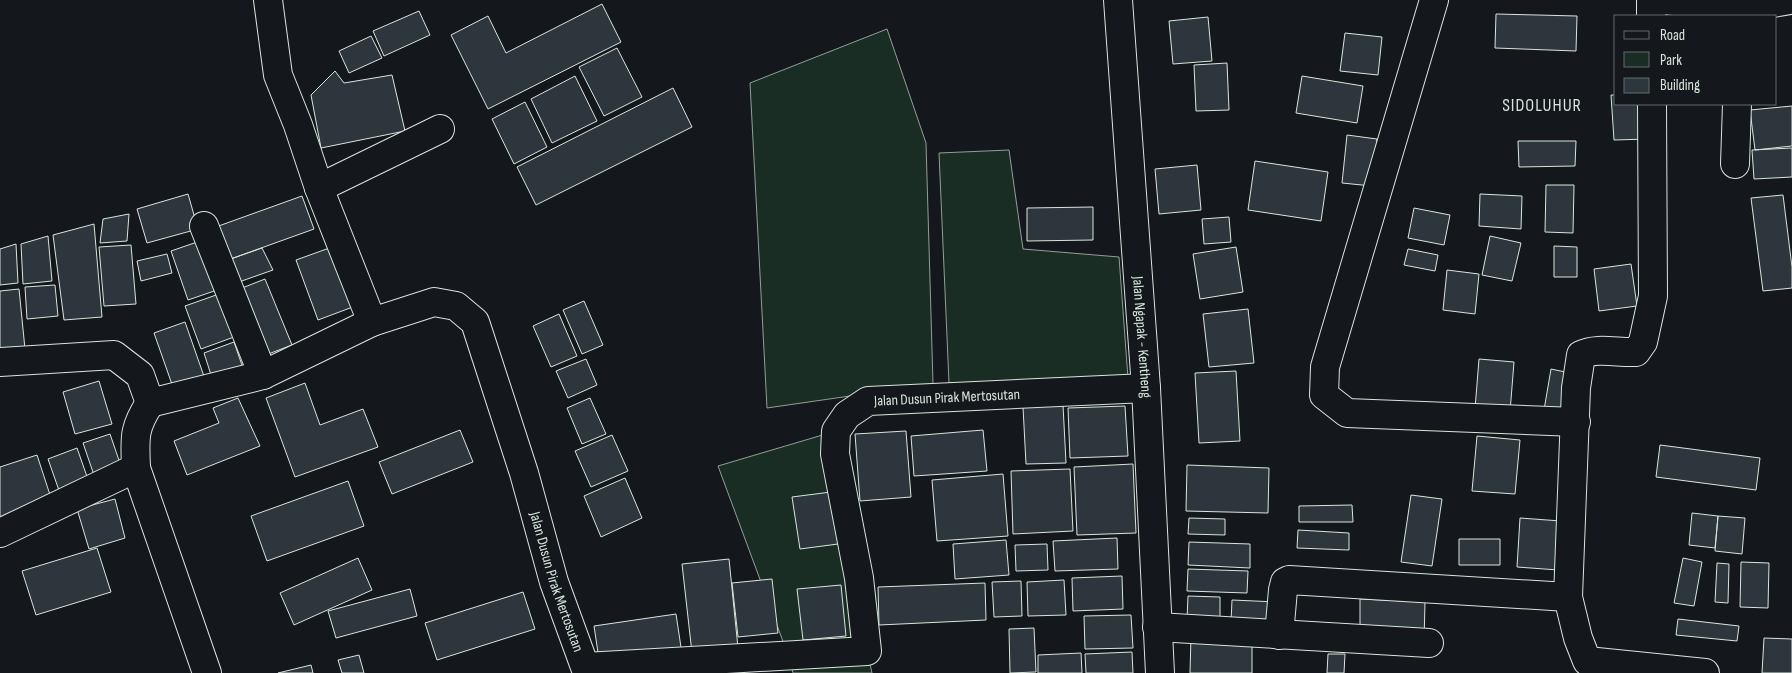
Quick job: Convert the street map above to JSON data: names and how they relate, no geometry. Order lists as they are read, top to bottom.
{
  "streets": {
    "street": ["Jalan Ngapak - Kentheng", "Jalan Dusun Pirak Mertosutan"]
  },
  "crossings": [
    ["Jalan Ngapak - Kentheng", "Jalan Dusun Pirak Mertosutan"]
  ],
  "districts": ["SIDOLUHUR"],
  "legend": ["Road", "Park", "Building"]
}
